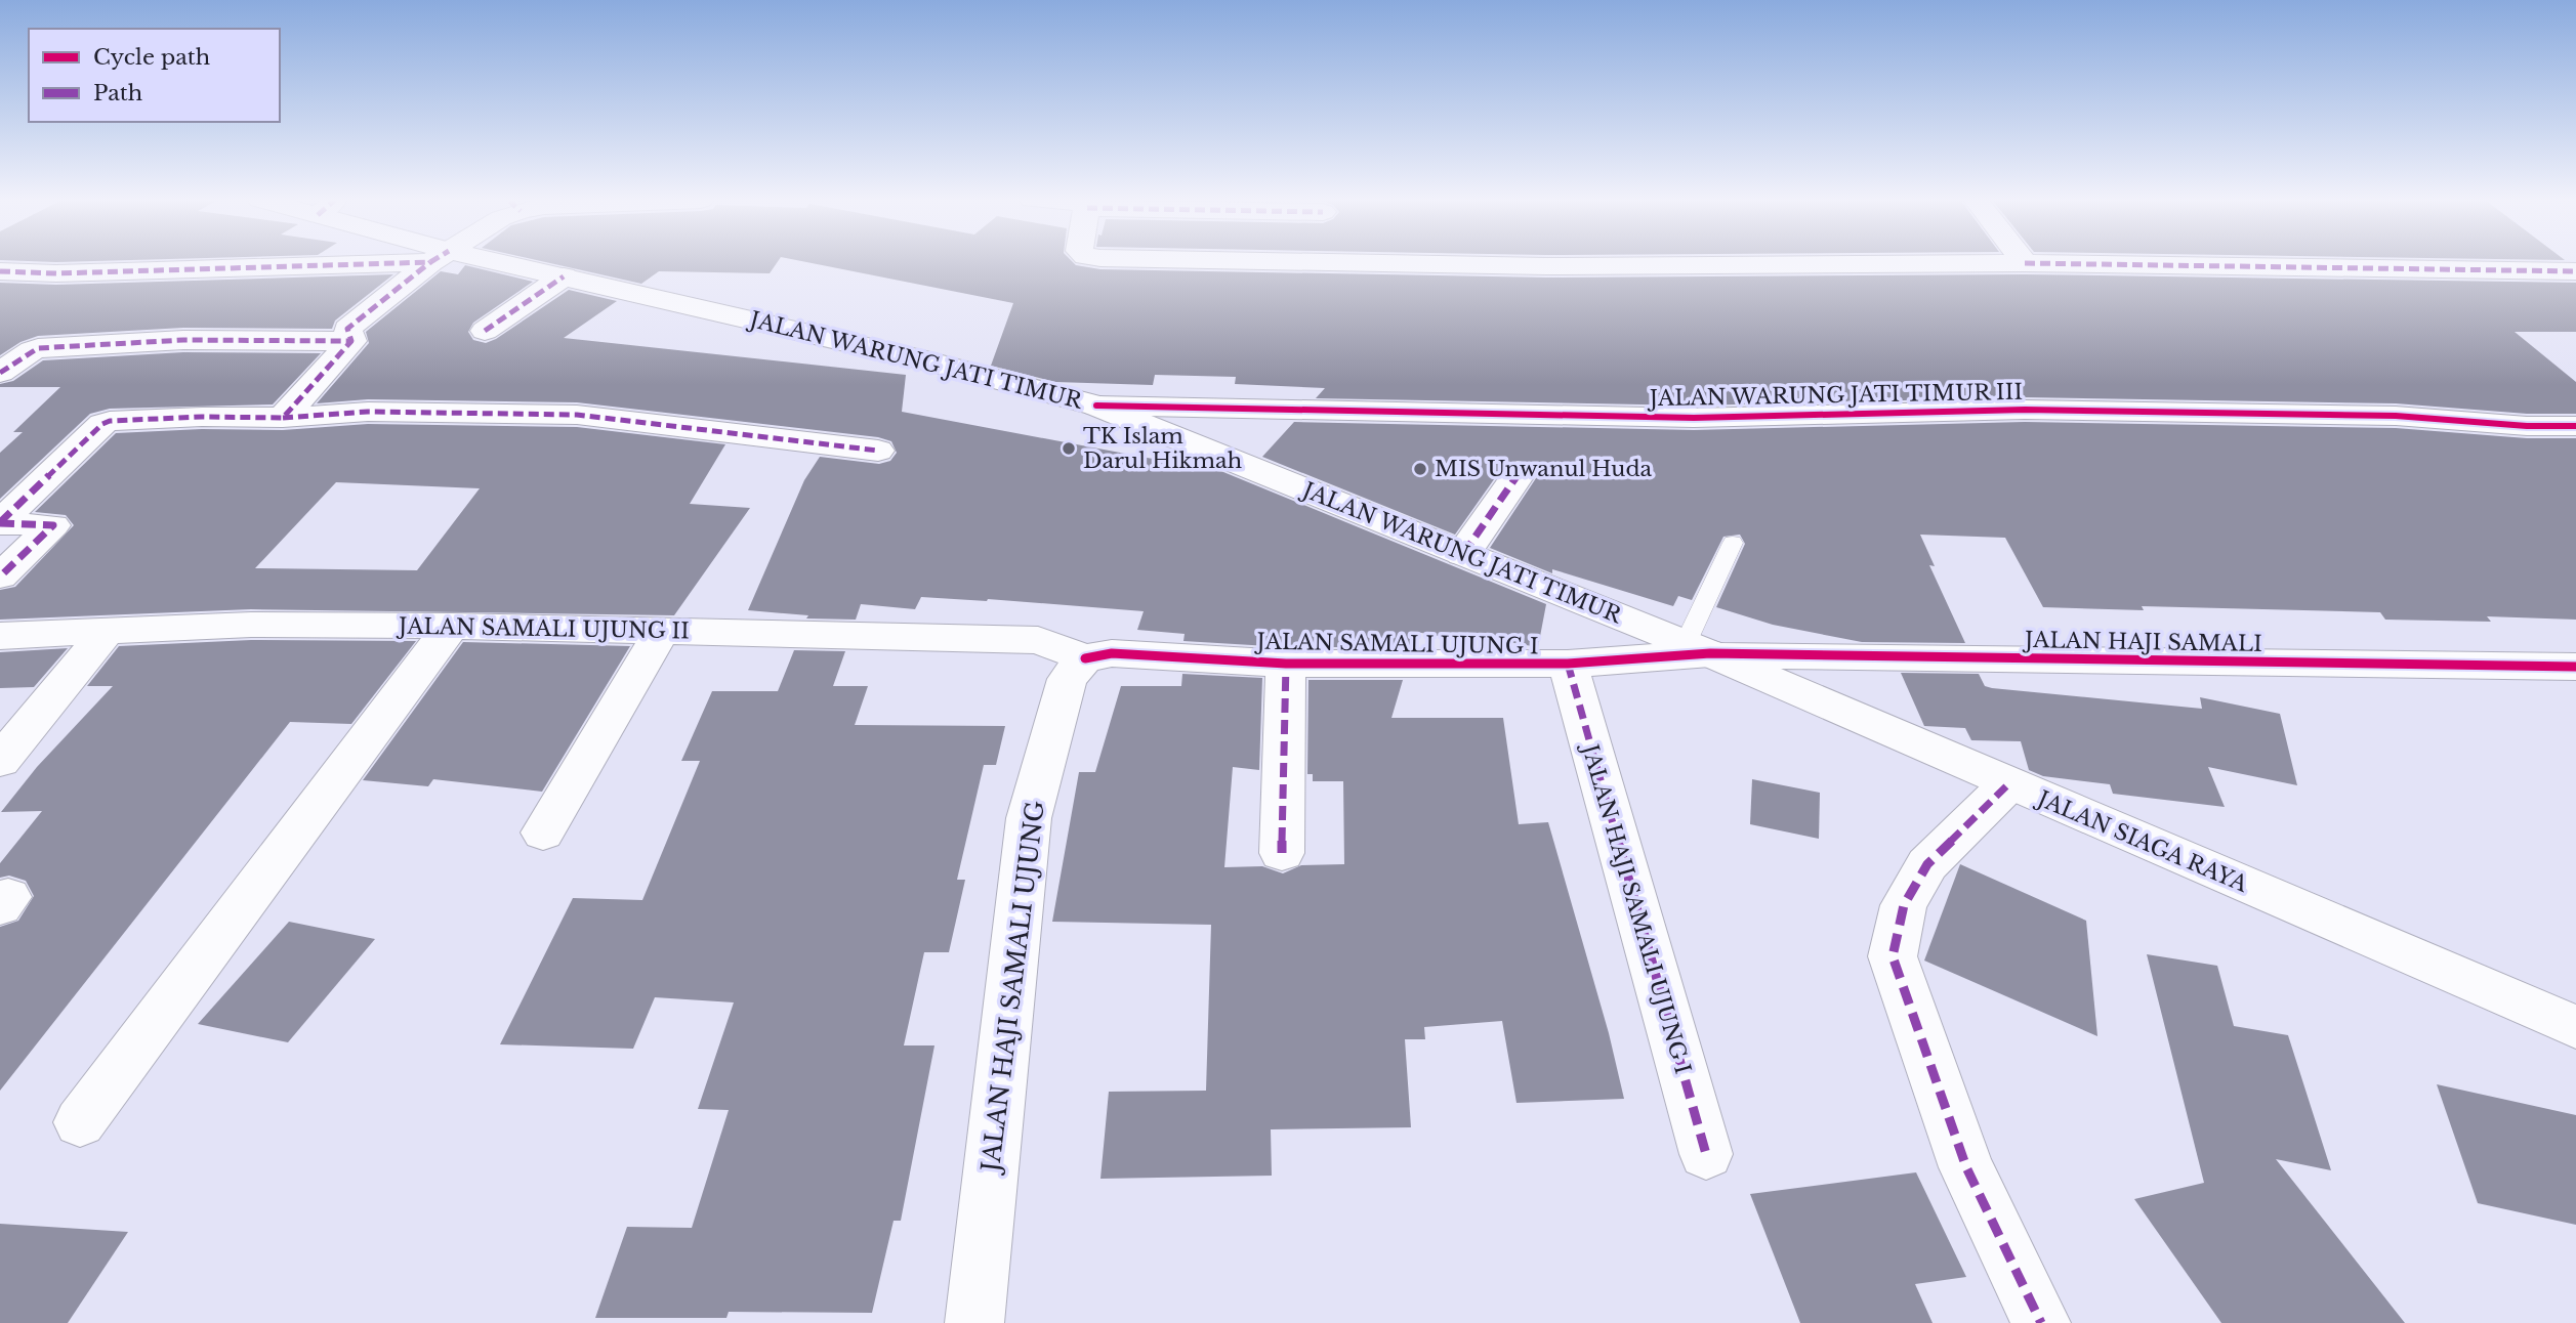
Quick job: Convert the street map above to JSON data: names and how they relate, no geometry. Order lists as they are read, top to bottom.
{
  "streets": {
    "street": [
      "JALAN WARUNG JATI TIMUR",
      "JALAN WARUNG JATI TIMUR III",
      "JALAN SAMALI UJUNG II",
      "JALAN HAJI SAMALI",
      "JALAN SAMALI UJUNG I",
      "JALAN SIAGA RAYA",
      "JALAN HAJI SAMALI UJUNG I",
      "JALAN HAJI SAMALI UJUNG"
    ]
  },
  "crossings": [
    ["JALAN WARUNG JATI TIMUR", "JALAN WARUNG JATI TIMUR III"],
    ["JALAN WARUNG JATI TIMUR", "JALAN HAJI SAMALI"],
    ["JALAN WARUNG JATI TIMUR", "JALAN SAMALI UJUNG I"],
    ["JALAN WARUNG JATI TIMUR", "JALAN SIAGA RAYA"],
    ["JALAN SAMALI UJUNG II", "JALAN SAMALI UJUNG I"],
    ["JALAN SAMALI UJUNG II", "JALAN HAJI SAMALI UJUNG"],
    ["JALAN HAJI SAMALI", "JALAN SAMALI UJUNG I"],
    ["JALAN HAJI SAMALI", "JALAN SIAGA RAYA"],
    ["JALAN SAMALI UJUNG I", "JALAN SIAGA RAYA"],
    ["JALAN SAMALI UJUNG I", "JALAN HAJI SAMALI UJUNG I"],
    ["JALAN SAMALI UJUNG I", "JALAN HAJI SAMALI UJUNG"]
  ],
  "places": ["TK Islam Darul Hikmah", "MIS Unwanul Huda"],
  "legend": ["Cycle path", "Path"]
}
